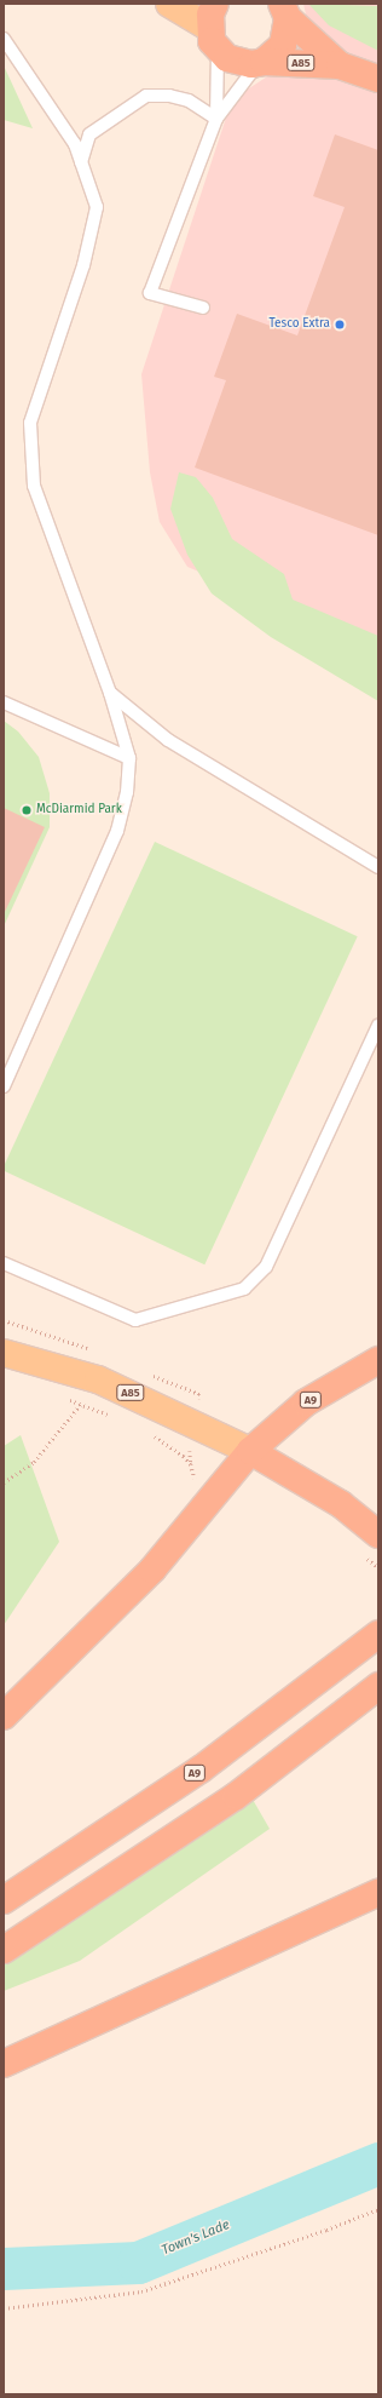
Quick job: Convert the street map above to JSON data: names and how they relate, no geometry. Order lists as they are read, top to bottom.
{
  "streets": {
    "highway": ["A85", "A9"]
  },
  "crossings": [
    ["A85", "A9"]
  ],
  "water": ["Town's Lade"],
  "places": ["Tesco Extra", "McDiarmid Park"]
}
